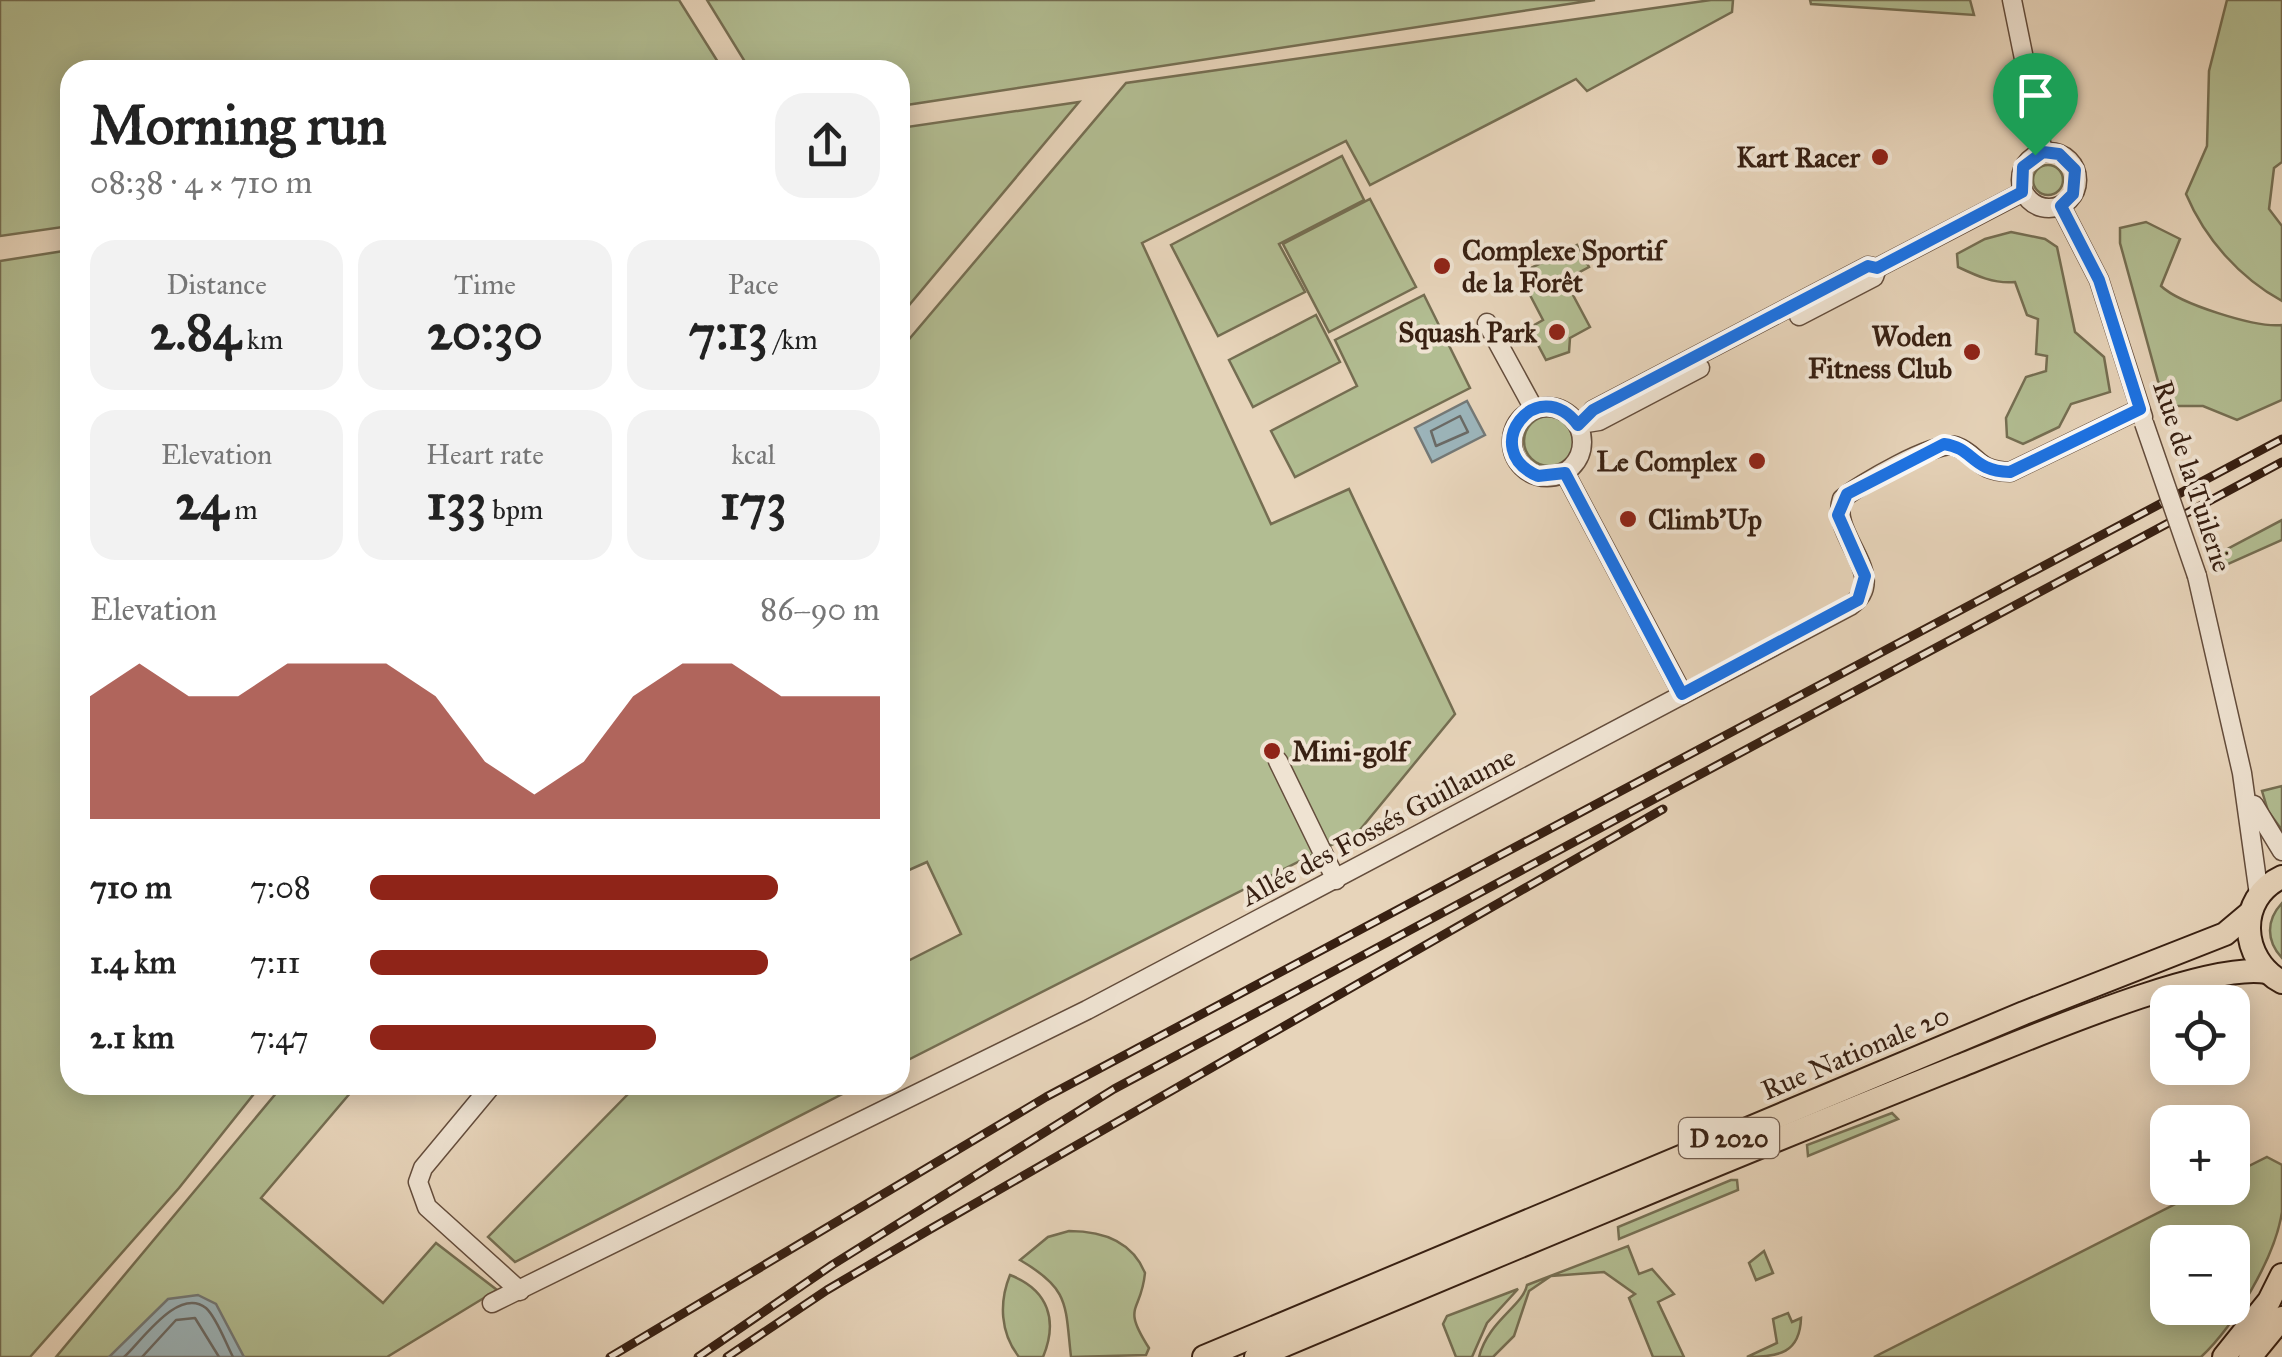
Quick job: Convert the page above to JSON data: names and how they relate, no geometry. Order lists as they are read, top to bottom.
{
  "streets": {
    "main road": ["Rue Nationale 20", "D 2020"],
    "street": ["Rue de la Tuilerie", "Allée des Fossés Guillaume"]
  },
  "crossings": [
    ["Rue de la Tuilerie", "Allée des Fossés Guillaume"],
    ["Rue de la Tuilerie", "Rue Nationale 20"]
  ],
  "places": [
    "Kart Racer",
    "Complexe Sportif de la Forêt",
    "Squash Park",
    "Woden Fitness Club",
    "Le Complex",
    "Climb'Up",
    "Mini-golf"
  ],
  "page": {
    "heading": ["Morning run", "08:38 · 4 × 710 m"],
    "stats": [
      ["Distance", "2.84 km"],
      ["Time", "20:30"],
      ["Pace", "7:13 /km"],
      ["Elevation", "24 m"],
      ["Heart rate", "133 bpm"],
      ["kcal", "173"]
    ],
    "chart": ["Elevation", "86–90 m"],
    "list": [
      {
        "name": "710 m",
        "note": "7:08"
      },
      {
        "name": "1.4 km",
        "note": "7:11"
      },
      {
        "name": "2.1 km",
        "note": "7:47"
      }
    ],
    "map_buttons": ["+", "−"]
  }
}
